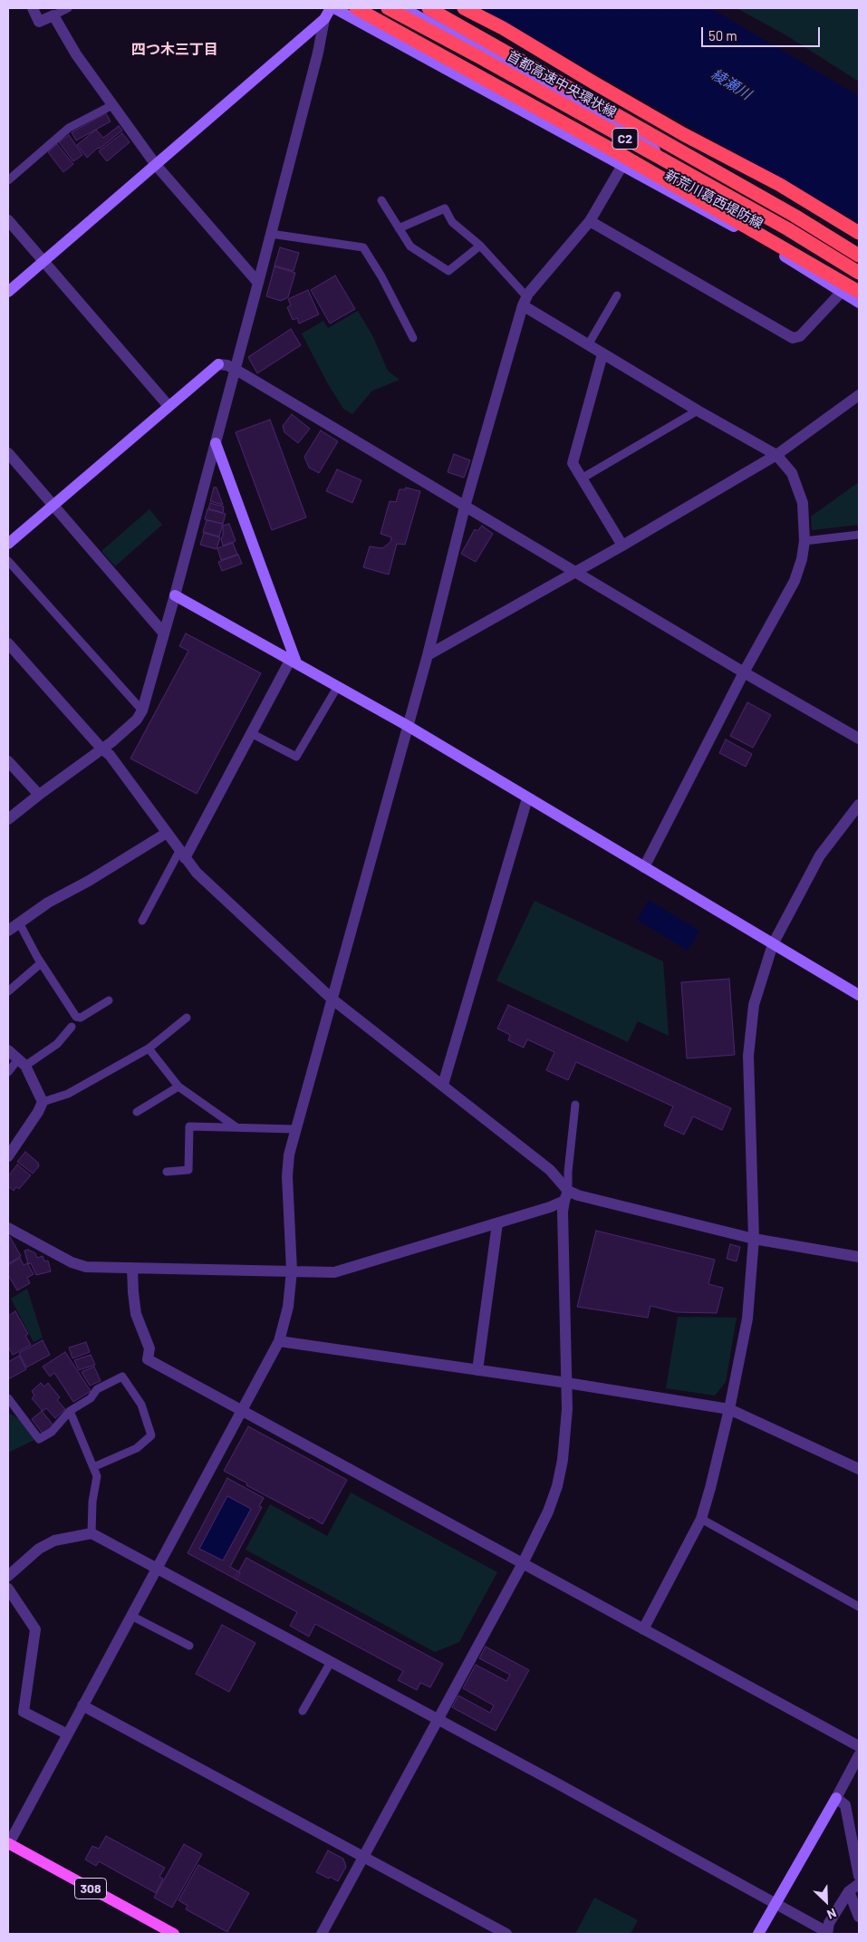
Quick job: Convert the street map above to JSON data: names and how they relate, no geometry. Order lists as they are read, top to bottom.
{
  "streets": {
    "highway": ["首都高速中央環状線", "C2"],
    "main road": ["308"],
    "street": ["新荒川葛西堤防線"]
  },
  "districts": ["四つ木三丁目"],
  "water": ["綾瀬川"],
  "scale_bar": "50 m",
  "north": "bottom right"
}
